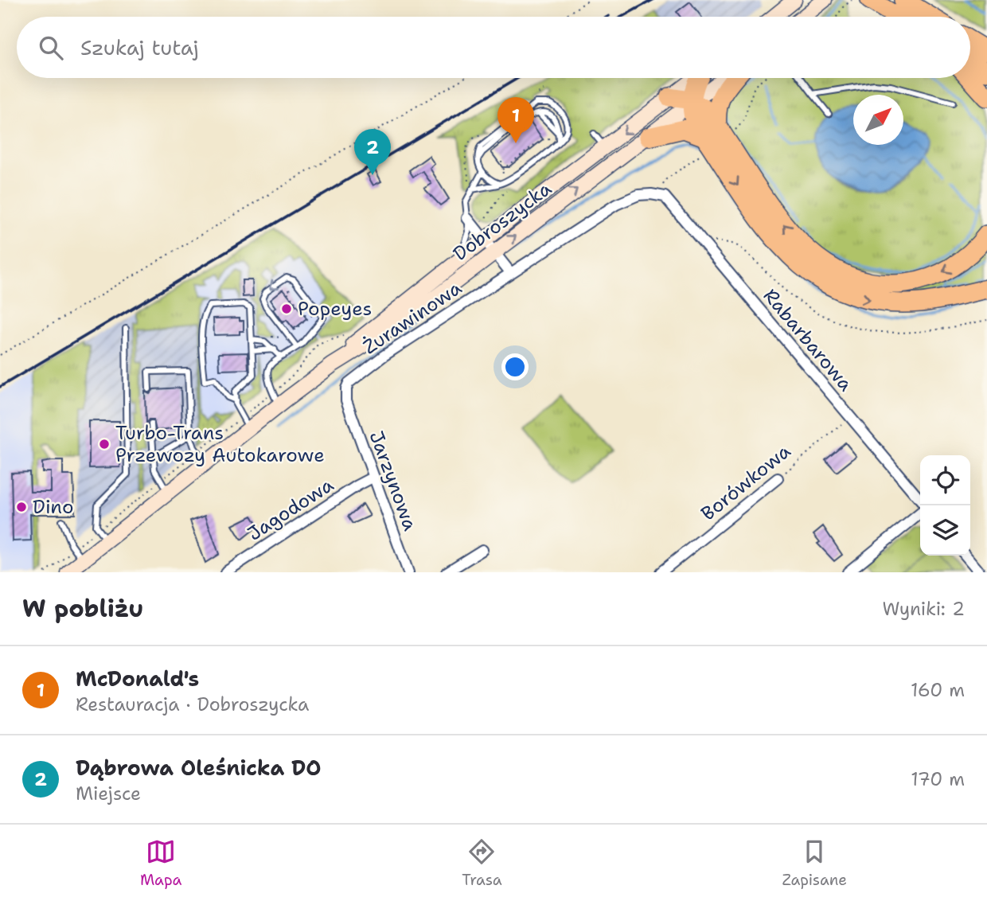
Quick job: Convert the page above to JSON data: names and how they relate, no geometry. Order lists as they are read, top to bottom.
{
  "streets": {
    "main road": ["Dobroszycka"],
    "street": [
      "Żurawinowa",
      "Rabarbarowa",
      "Jarzynowa",
      "Borówkowa",
      "Jagodowa"
    ]
  },
  "crossings": [
    ["Żurawinowa", "Rabarbarowa"],
    ["Żurawinowa", "Jarzynowa"],
    ["Rabarbarowa", "Borówkowa"],
    ["Jarzynowa", "Jagodowa"]
  ],
  "places": ["Popeyes", "Turbo-Trans Przewozy Autokarowe", "Dino"],
  "north": "top right",
  "page": {
    "search": "Szukaj tutaj",
    "pins": ["1", "2"],
    "heading": ["W pobliżu", "Wyniki: 2"],
    "list": [
      {
        "mark": "1",
        "name": "McDonald's",
        "note": "Restauracja · Dobroszycka",
        "value": "160 m"
      },
      {
        "mark": "2",
        "name": "Dąbrowa Oleśnicka DO",
        "note": "Miejsce",
        "value": "170 m"
      }
    ],
    "nav": ["Mapa", "Trasa", "Zapisane"]
  }
}
